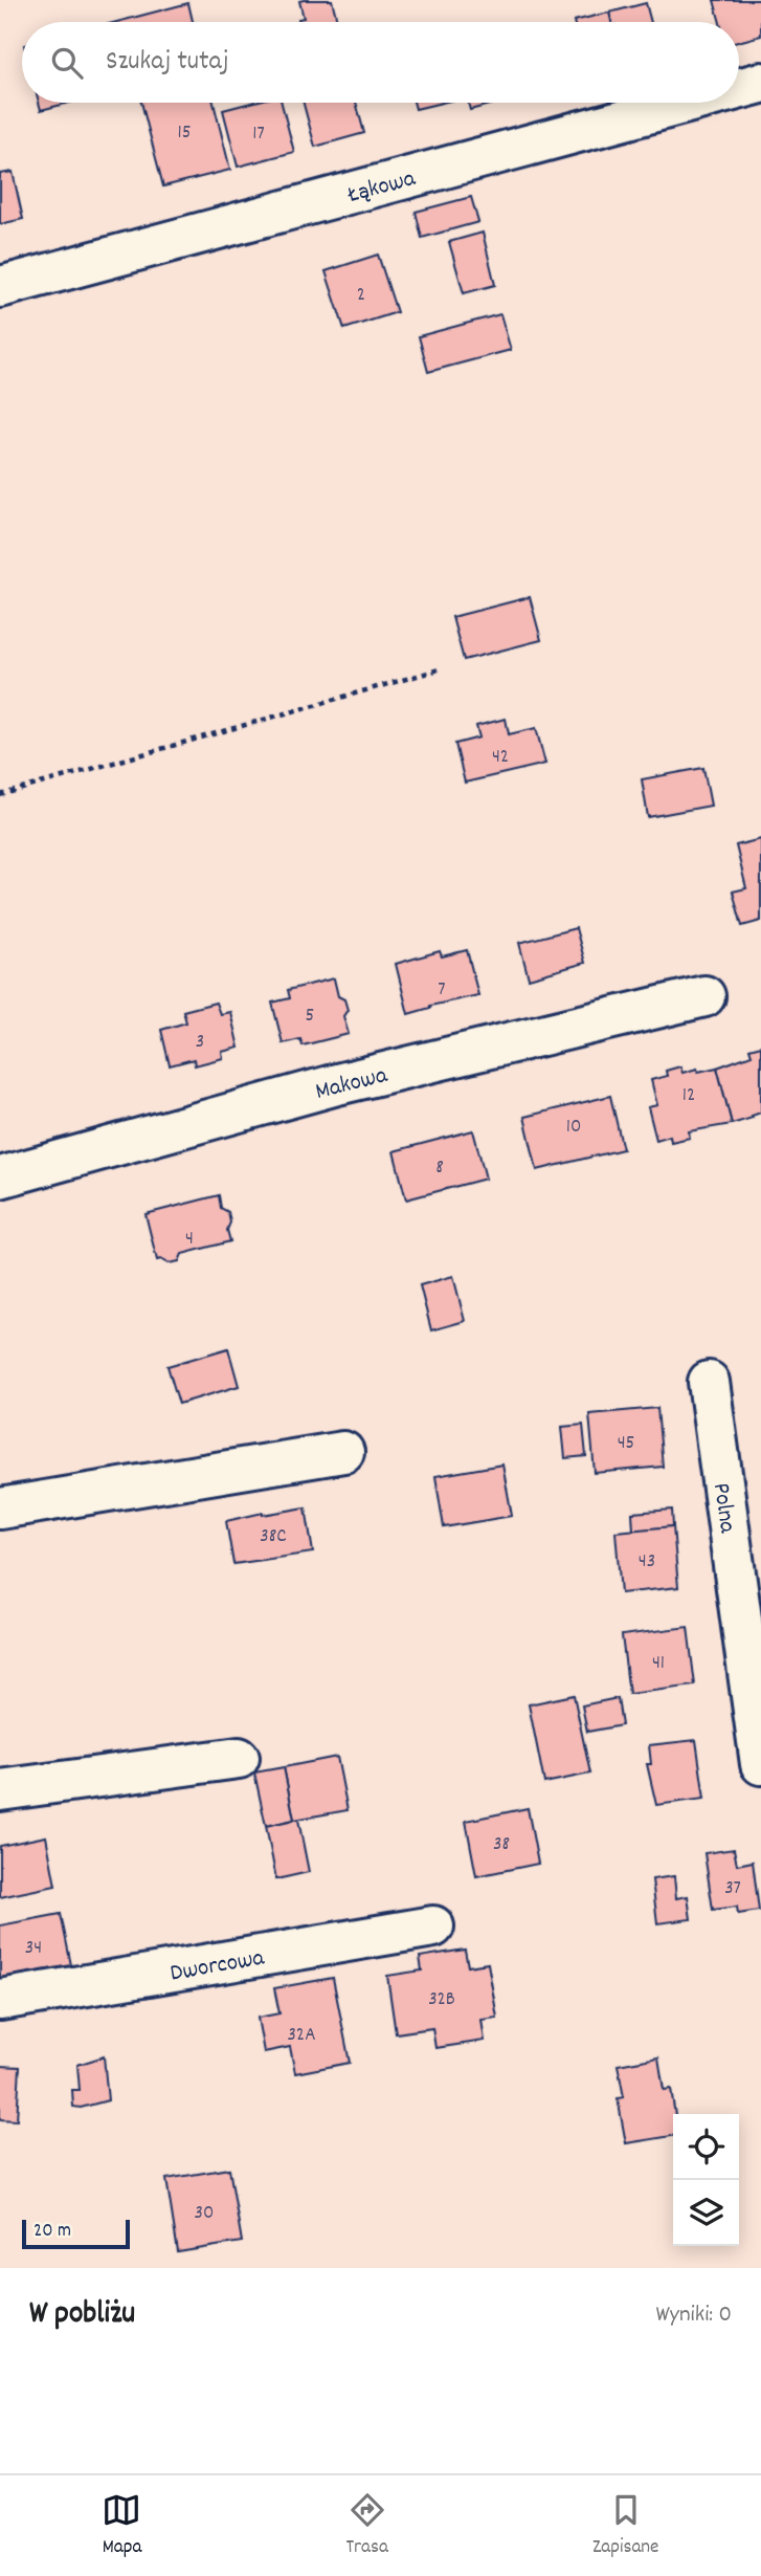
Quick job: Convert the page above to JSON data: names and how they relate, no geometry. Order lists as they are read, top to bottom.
{
  "streets": {
    "street": [
      "Łąkowa",
      "Makowa",
      "Polna",
      "Dworcowa"
    ]
  },
  "house_numbers": [
    "15",
    "17",
    "2",
    "42",
    "7",
    "5",
    "3",
    "12",
    "10",
    "8",
    "4",
    "45",
    "38C",
    "43",
    "41",
    "38",
    "37",
    "34",
    "32B",
    "32A",
    "30"
  ],
  "scale_bar": "20 m",
  "page": {
    "search": "Szukaj tutaj",
    "scale": "20 m",
    "heading": ["W pobliżu", "Wyniki: 0"],
    "nav": ["Mapa", "Trasa", "Zapisane"]
  }
}
